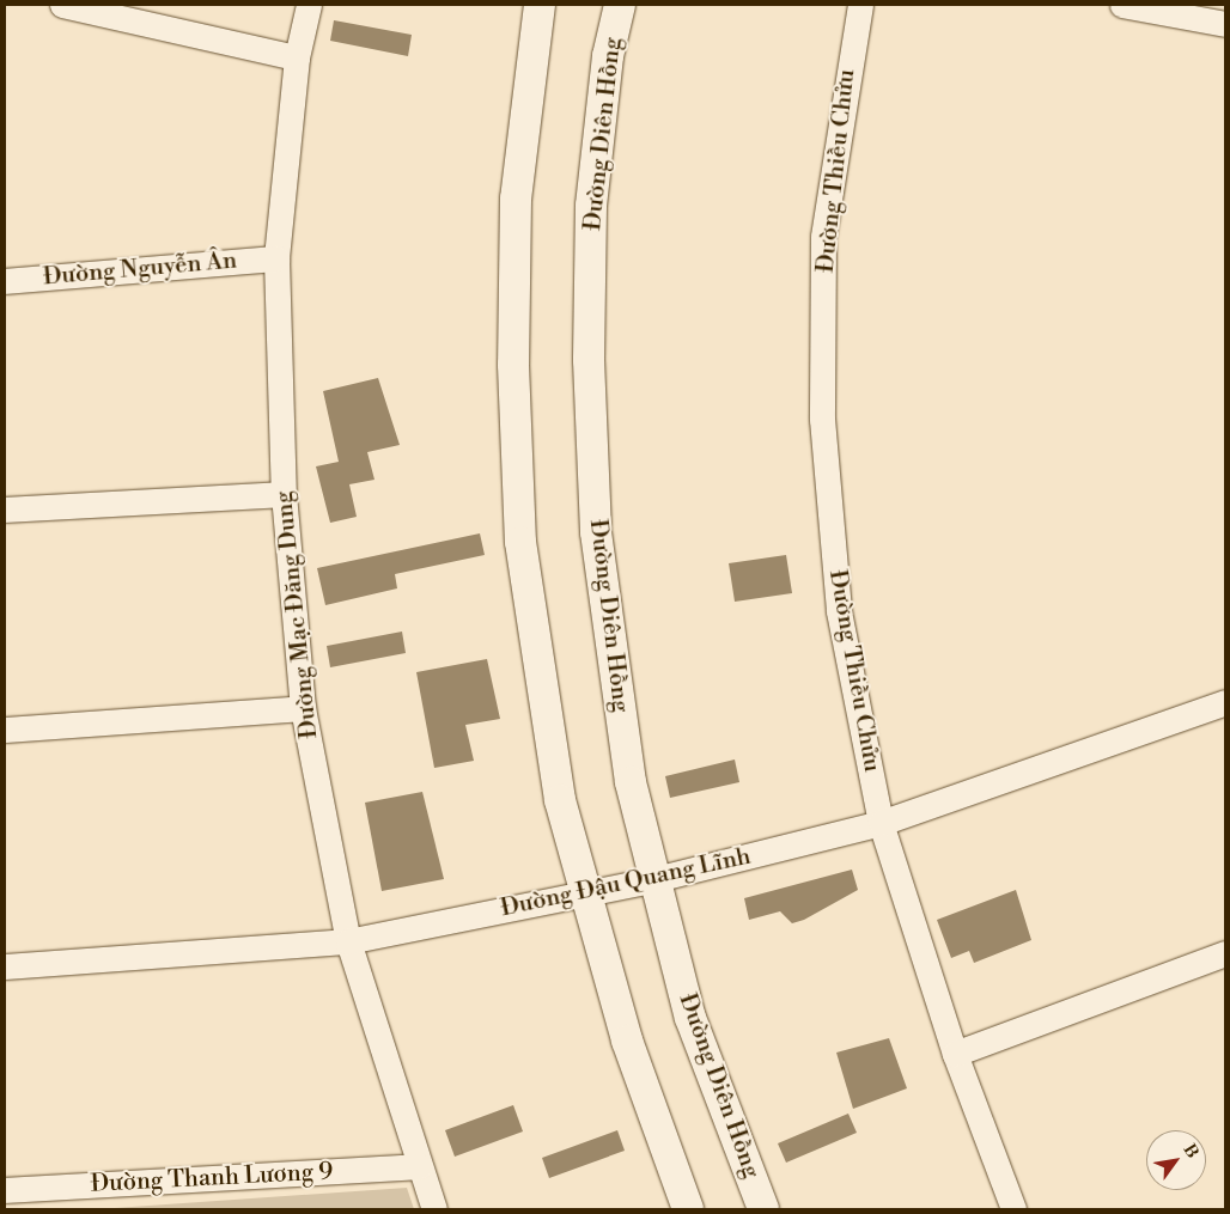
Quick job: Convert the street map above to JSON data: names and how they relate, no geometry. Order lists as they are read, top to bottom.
{
  "streets": {
    "street": [
      "Đường Diên Hồng",
      "Đường Thiều Chửu",
      "Đường Nguyễn Ân",
      "Đường Mạc Đăng Dung",
      "Đường Đậu Quang Lĩnh",
      "Đường Thanh Lương 9"
    ]
  },
  "crossings": [
    ["Đường Diên Hồng", "Đường Đậu Quang Lĩnh"],
    ["Đường Thiều Chửu", "Đường Đậu Quang Lĩnh"],
    ["Đường Nguyễn Ân", "Đường Mạc Đăng Dung"],
    ["Đường Mạc Đăng Dung", "Đường Đậu Quang Lĩnh"],
    ["Đường Mạc Đăng Dung", "Đường Thanh Lương 9"]
  ],
  "north": "top right"
}
